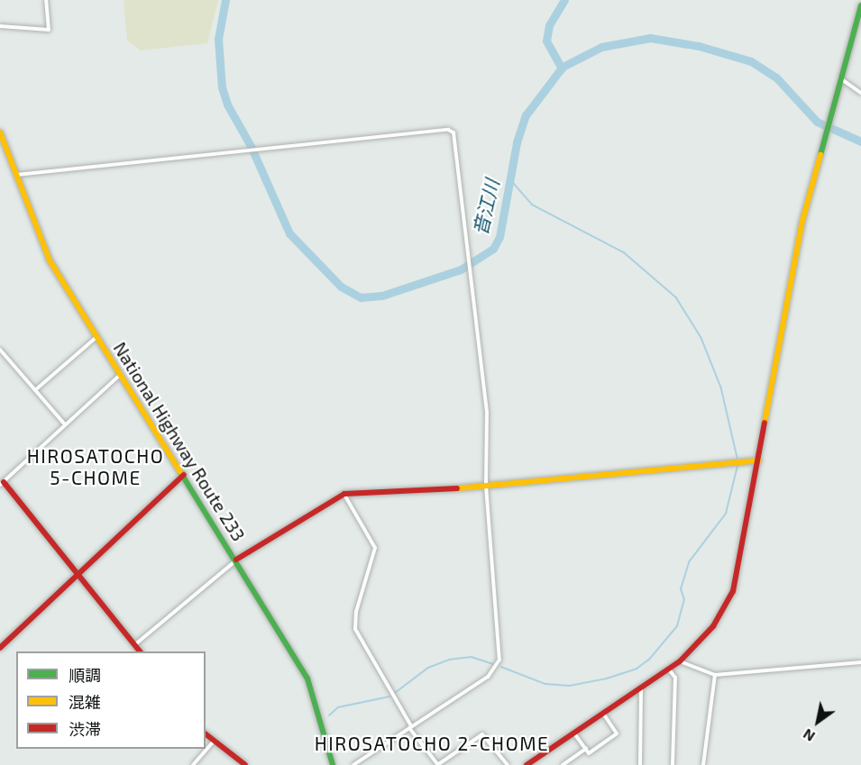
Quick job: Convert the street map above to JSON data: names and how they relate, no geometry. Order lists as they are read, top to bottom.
{
  "streets": {
    "main road": ["National Highway Route 233"]
  },
  "districts": ["HIROSATOCHO 5-CHOME", "HIROSATOCHO 2-CHOME"],
  "water": ["音江川"],
  "legend": ["順調", "混雑", "渋滞"],
  "north": "bottom left"
}
